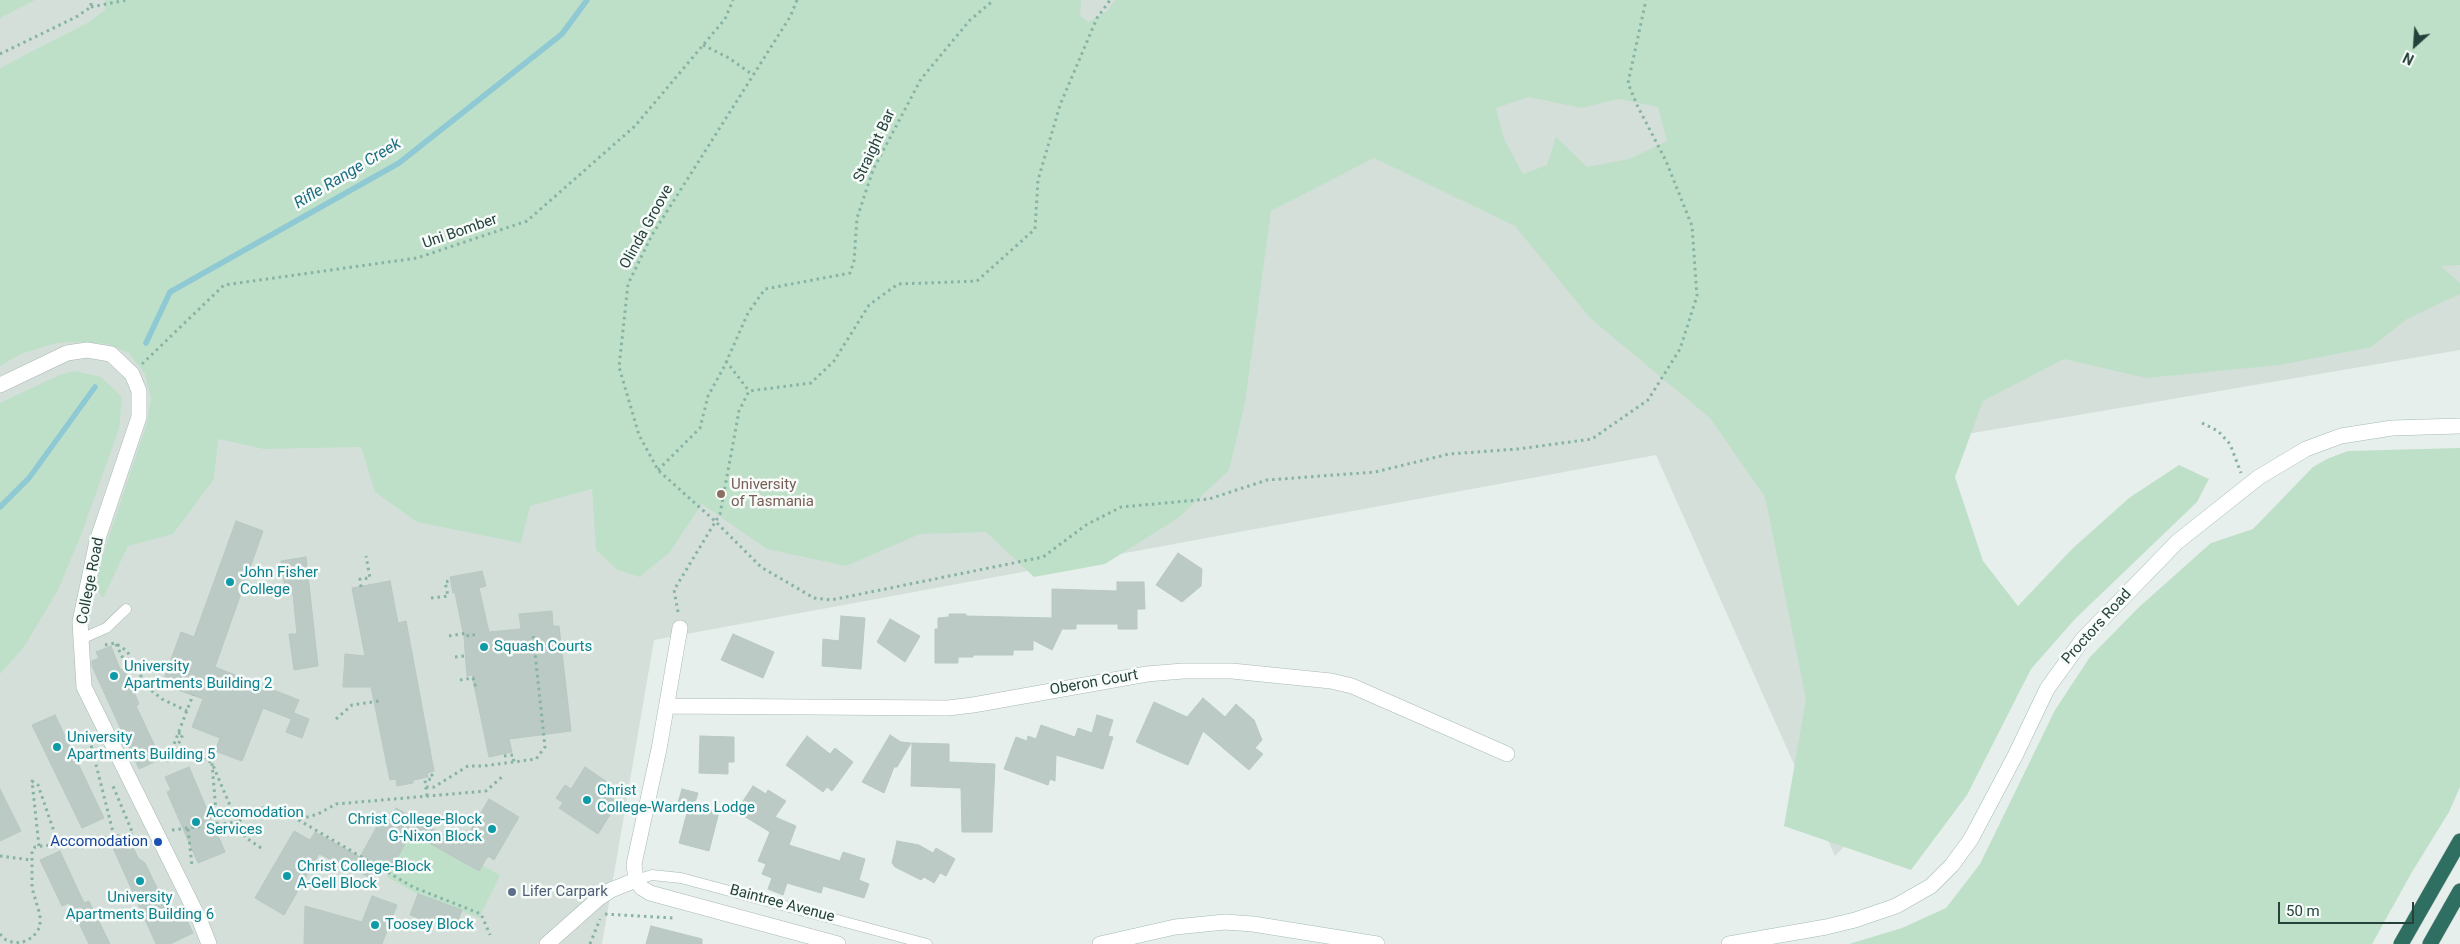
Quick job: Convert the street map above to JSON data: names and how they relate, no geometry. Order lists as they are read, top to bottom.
{
  "streets": {
    "street": [
      "College Road",
      "Proctors Road",
      "Oberon Court",
      "Baintree Avenue"
    ],
    "path": ["Straight Bar", "Olinda Groove", "Uni Bomber"]
  },
  "crossings": [
    ["Straight Bar", "Olinda Groove"]
  ],
  "water": ["Rifle Range Creek"],
  "places": [
    "University of Tasmania",
    "John Fisher College",
    "Squash Courts",
    "University Apartments Building 2",
    "University Apartments Building 5",
    "Christ College-Wardens Lodge",
    "Accomodation Services",
    "Christ College-Block G-Nixon Block",
    "Accomodation",
    "Christ College-Block A-Gell Block",
    "University Apartments Building 6",
    "Lifer Carpark",
    "Toosey Block"
  ],
  "scale_bar": "50 m",
  "north": "bottom left"
}
